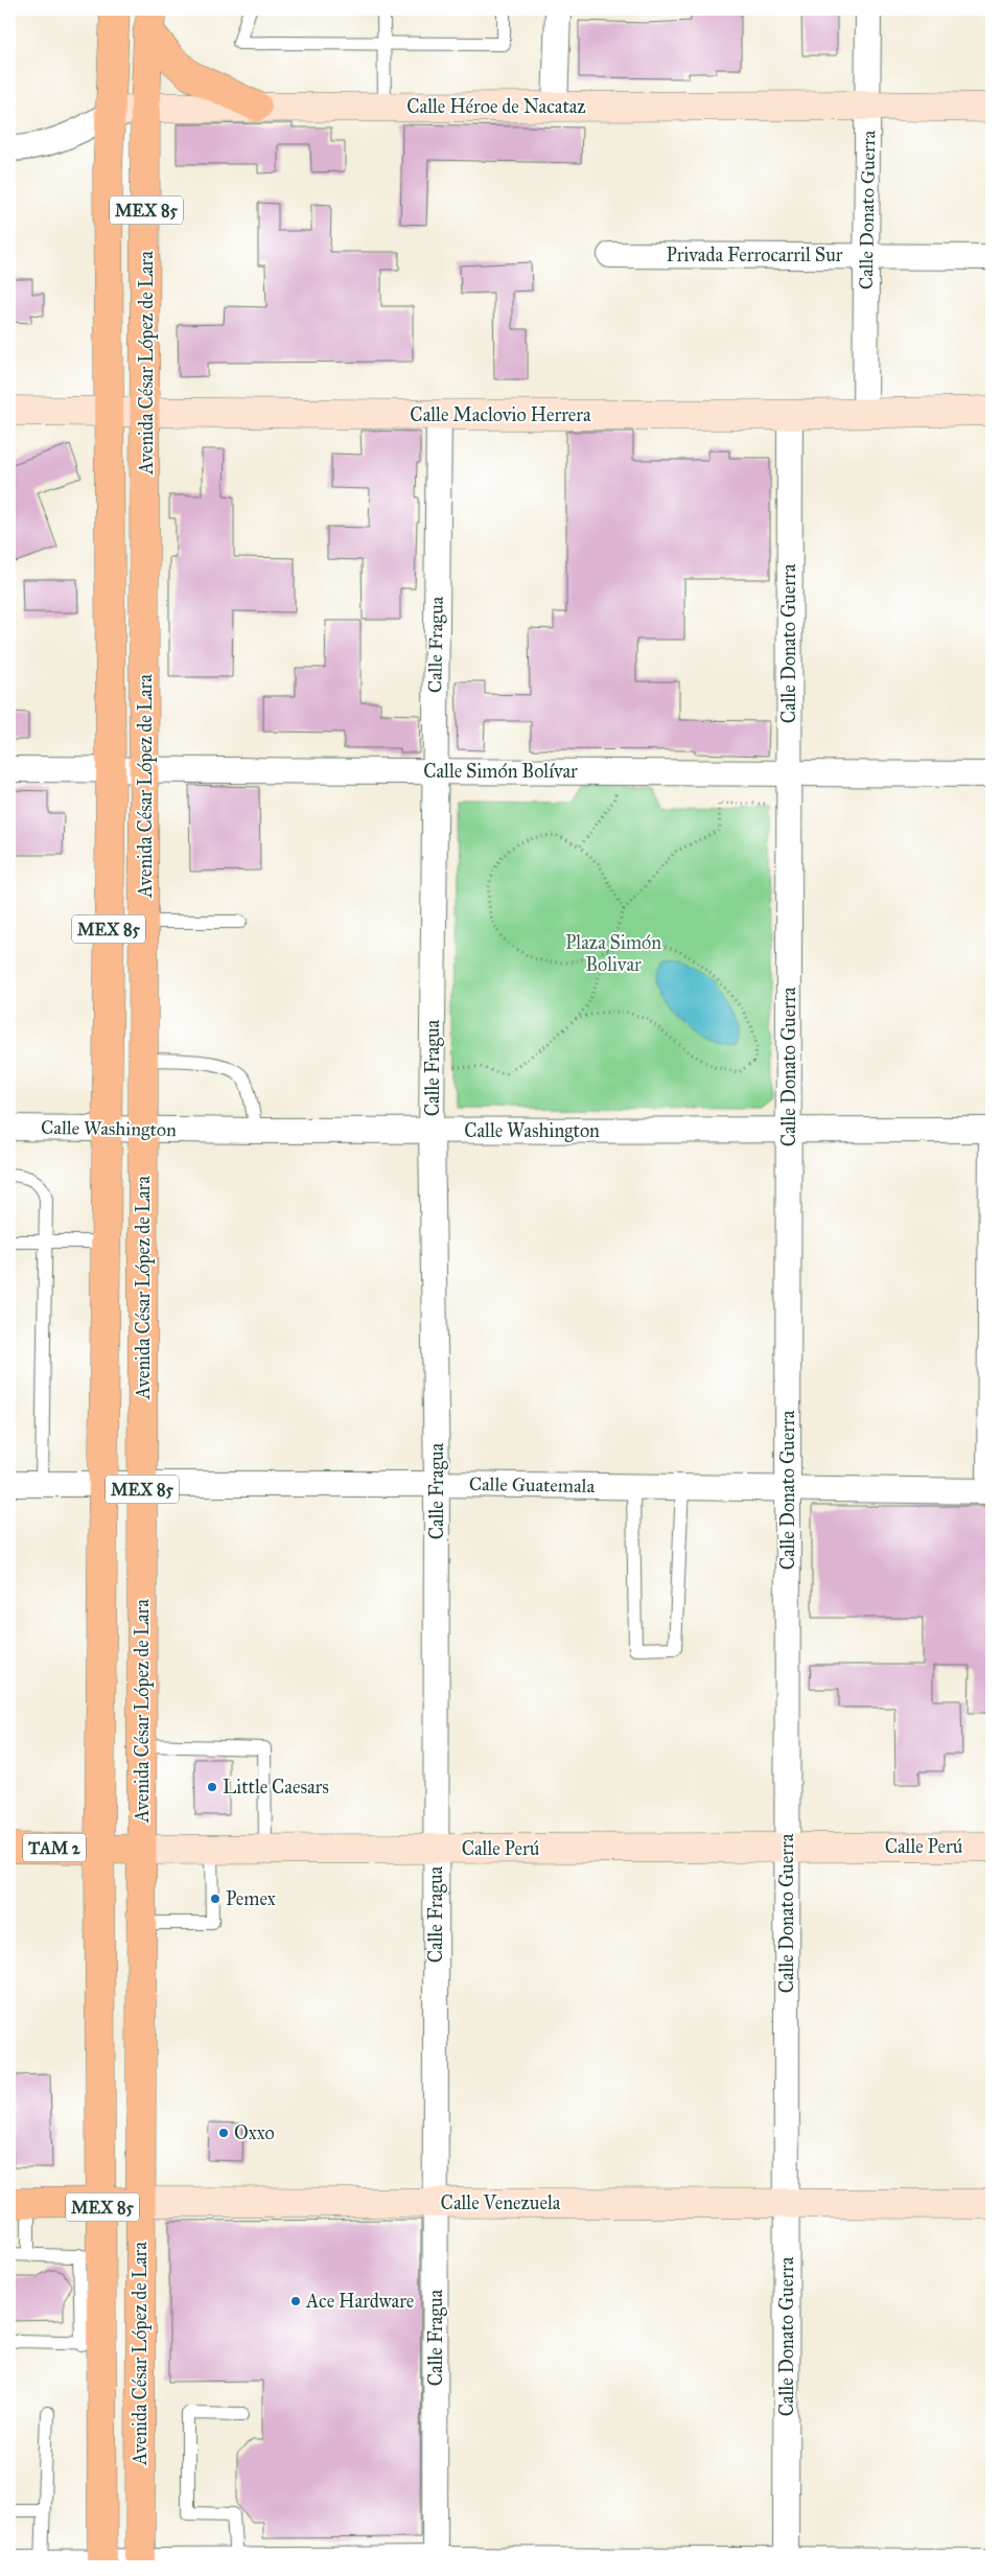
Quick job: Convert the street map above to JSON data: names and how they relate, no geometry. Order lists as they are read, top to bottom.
{
  "streets": {
    "main road": [
      "MEX 85",
      "Avenida César López de Lara",
      "Calle Perú",
      "TAM 2",
      "Calle Venezuela"
    ],
    "street": [
      "Calle Héroe de Nacataz",
      "Calle Donato Guerra",
      "Privada Ferrocarril Sur",
      "Calle Maclovio Herrera",
      "Calle Fragua",
      "Calle Simón Bolívar",
      "Calle Washington",
      "Calle Guatemala"
    ]
  },
  "crossings": [
    ["Calle Héroe de Nacataz", "Calle Donato Guerra"],
    ["Calle Héroe de Nacataz", "Avenida César López de Lara"],
    ["Calle Donato Guerra", "Privada Ferrocarril Sur"],
    ["Calle Donato Guerra", "Calle Maclovio Herrera"],
    ["Calle Donato Guerra", "Calle Simón Bolívar"],
    ["Calle Donato Guerra", "Calle Washington"],
    ["Calle Donato Guerra", "Calle Guatemala"],
    ["Calle Donato Guerra", "Calle Perú"],
    ["Calle Donato Guerra", "Calle Venezuela"],
    ["Avenida César López de Lara", "Calle Maclovio Herrera"],
    ["Avenida César López de Lara", "Calle Simón Bolívar"],
    ["Avenida César López de Lara", "Calle Washington"],
    ["Avenida César López de Lara", "Calle Guatemala"],
    ["Avenida César López de Lara", "Calle Perú"],
    ["Avenida César López de Lara", "Calle Venezuela"],
    ["Calle Maclovio Herrera", "Calle Fragua"],
    ["Calle Fragua", "Calle Simón Bolívar"],
    ["Calle Fragua", "Calle Washington"],
    ["Calle Fragua", "Calle Guatemala"],
    ["Calle Fragua", "Calle Perú"],
    ["Calle Fragua", "Calle Venezuela"]
  ],
  "parks": ["Plaza Simón Bolivar"],
  "places": [
    "Little Caesars",
    "Pemex",
    "Oxxo",
    "Ace Hardware"
  ]
}
